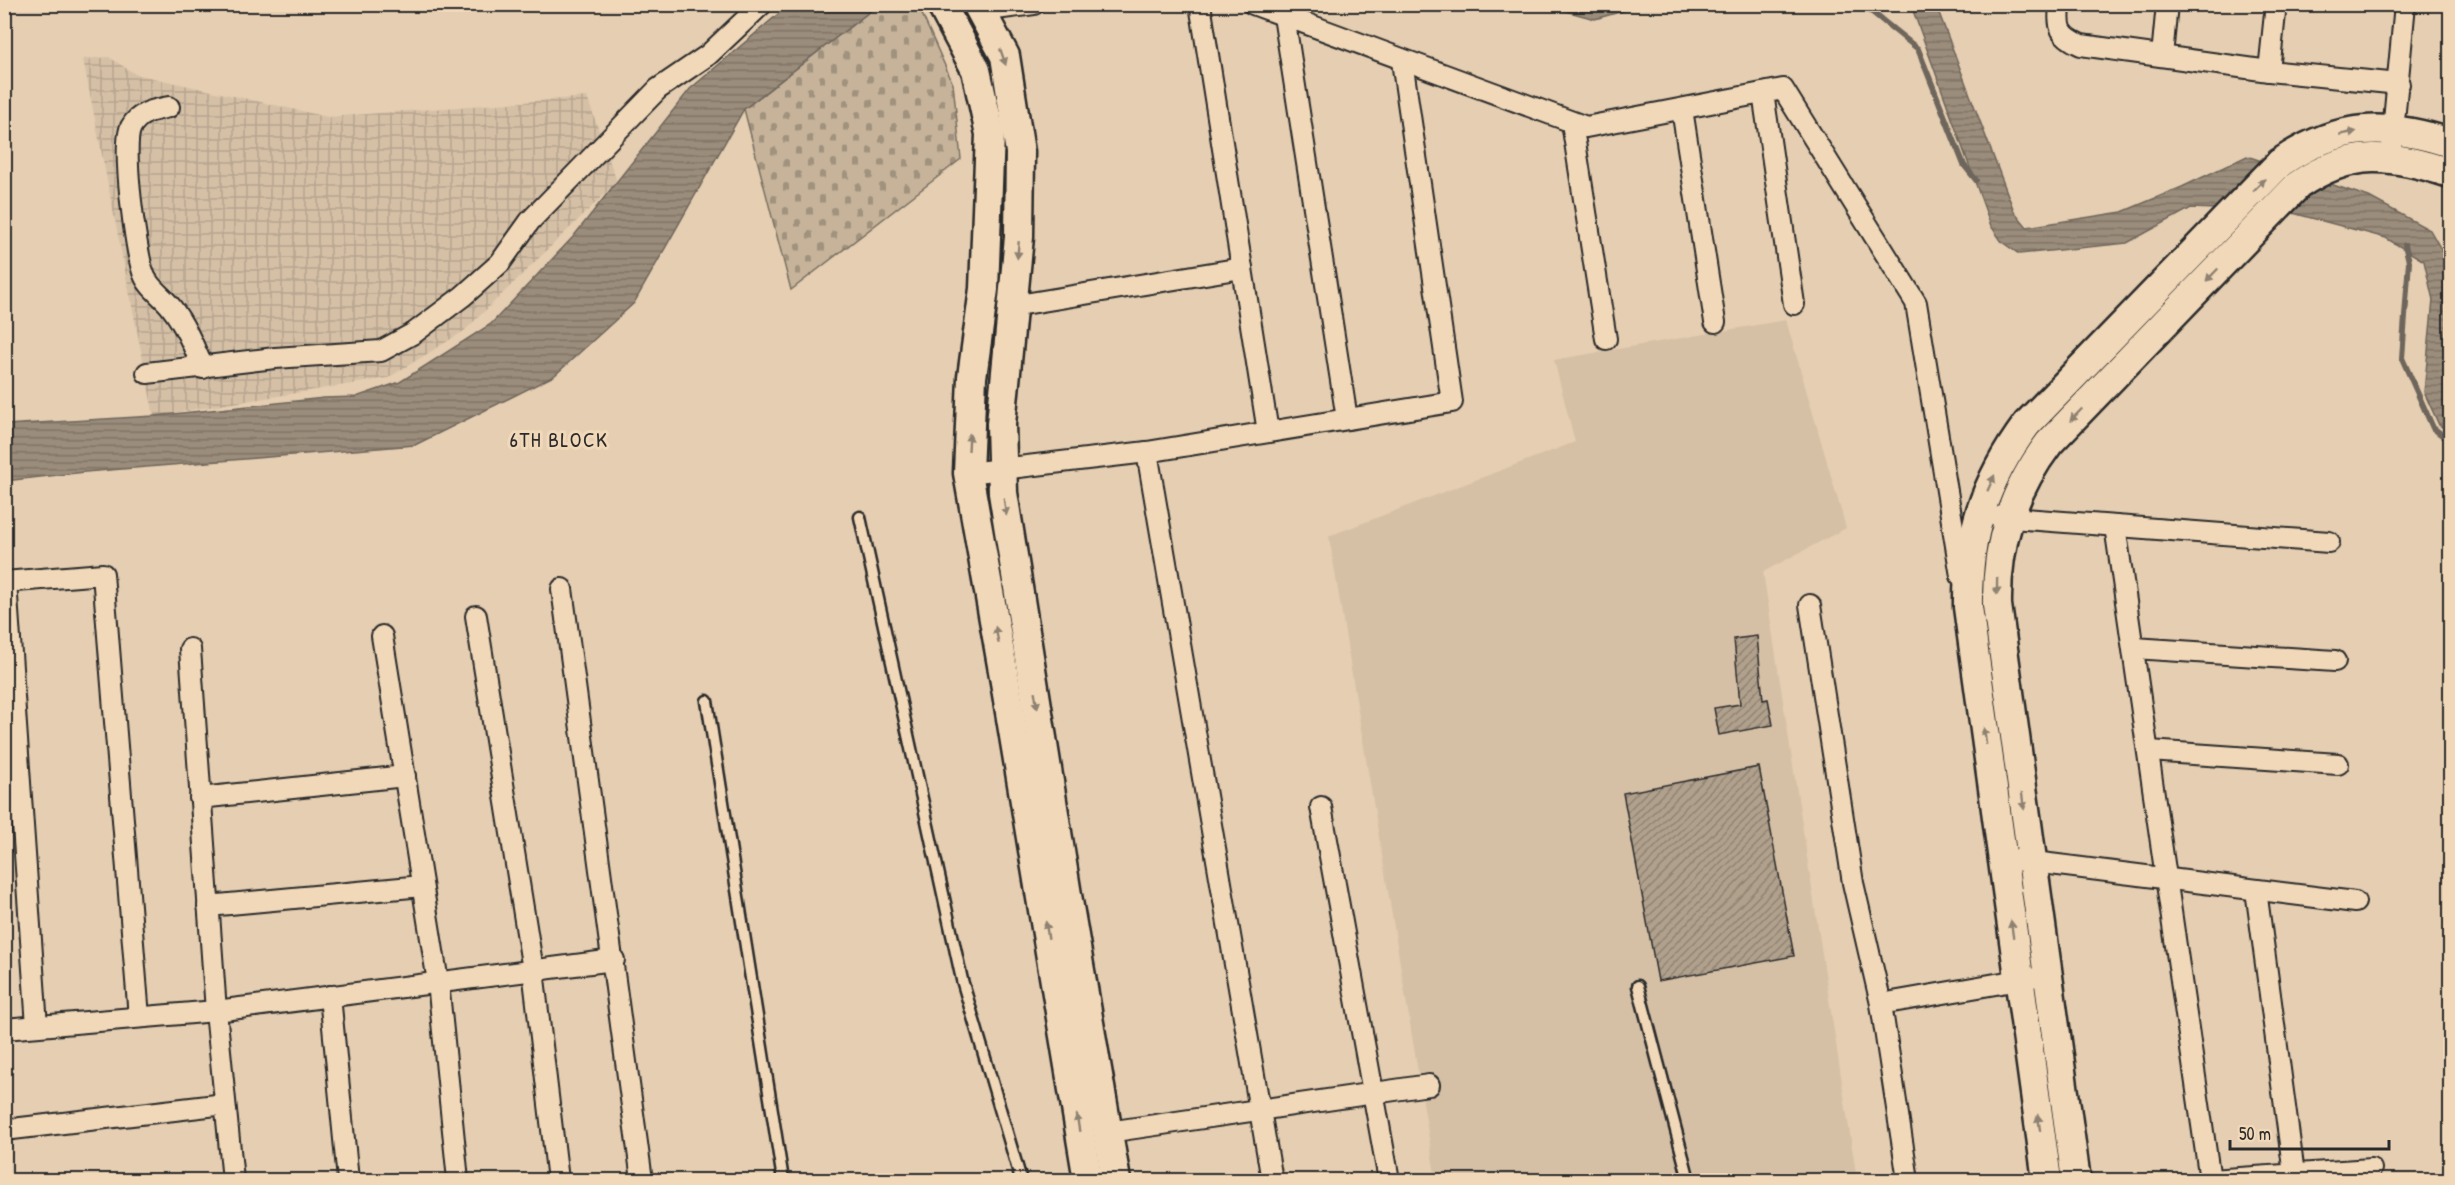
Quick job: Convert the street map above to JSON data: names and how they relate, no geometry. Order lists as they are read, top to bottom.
{
  "districts": ["6TH BLOCK"],
  "scale_bar": "50 m"
}
